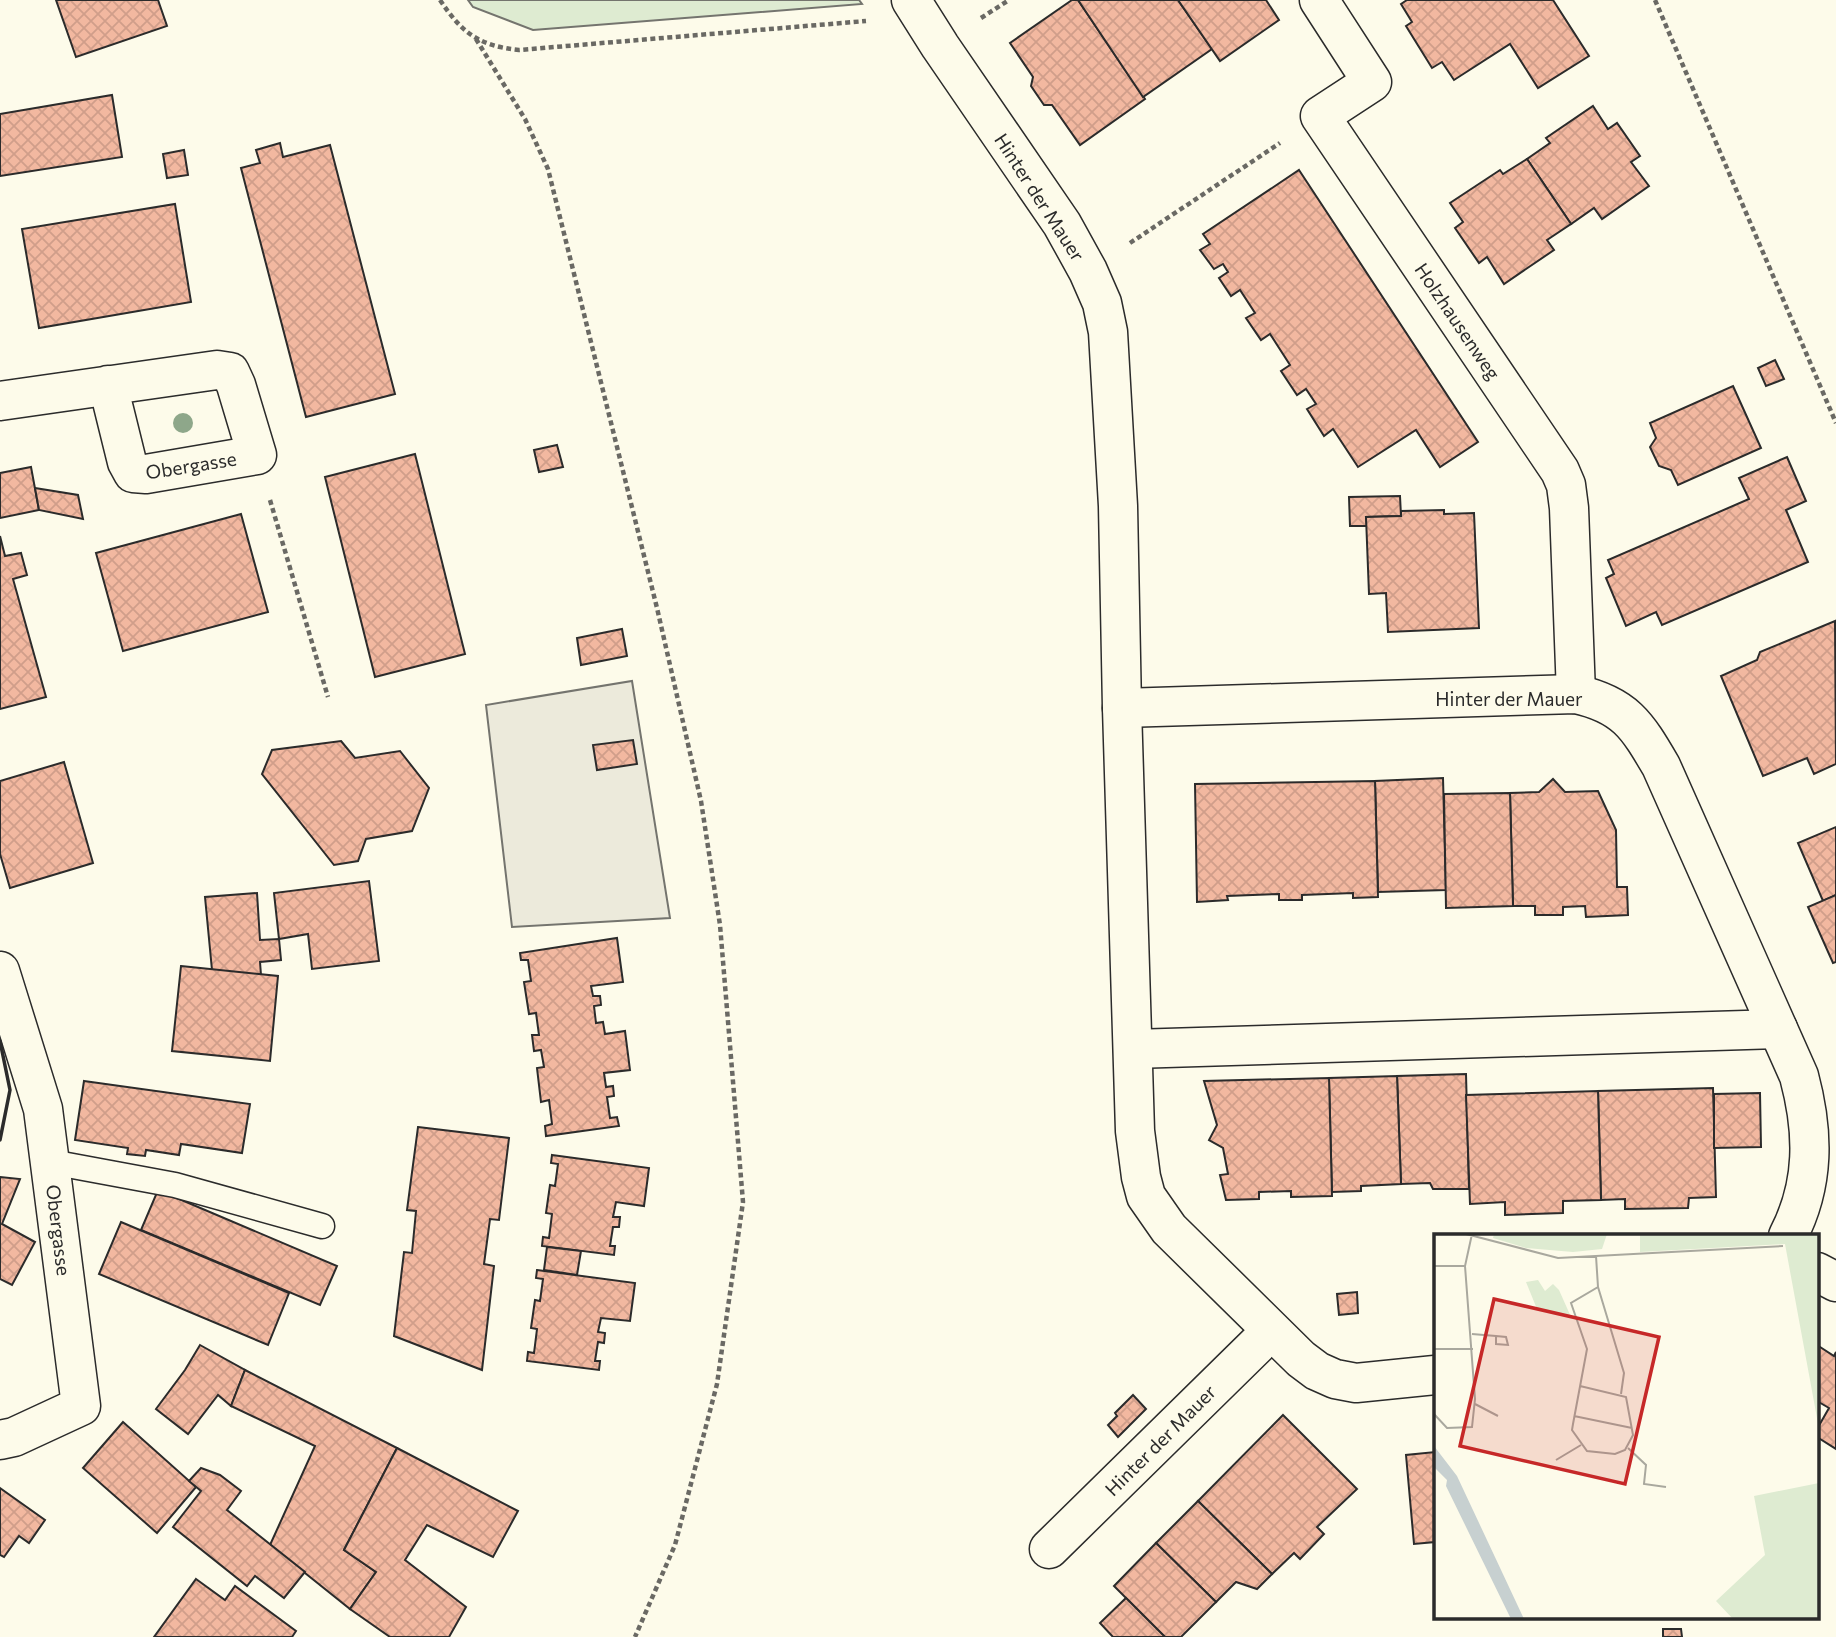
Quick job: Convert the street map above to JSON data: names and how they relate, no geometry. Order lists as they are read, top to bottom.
{
  "streets": {
    "street": ["Hinter der Mauer", "Holzhausenweg", "Obergasse"]
  },
  "crossings": [
    ["Hinter der Mauer", "Holzhausenweg"]
  ]
}
